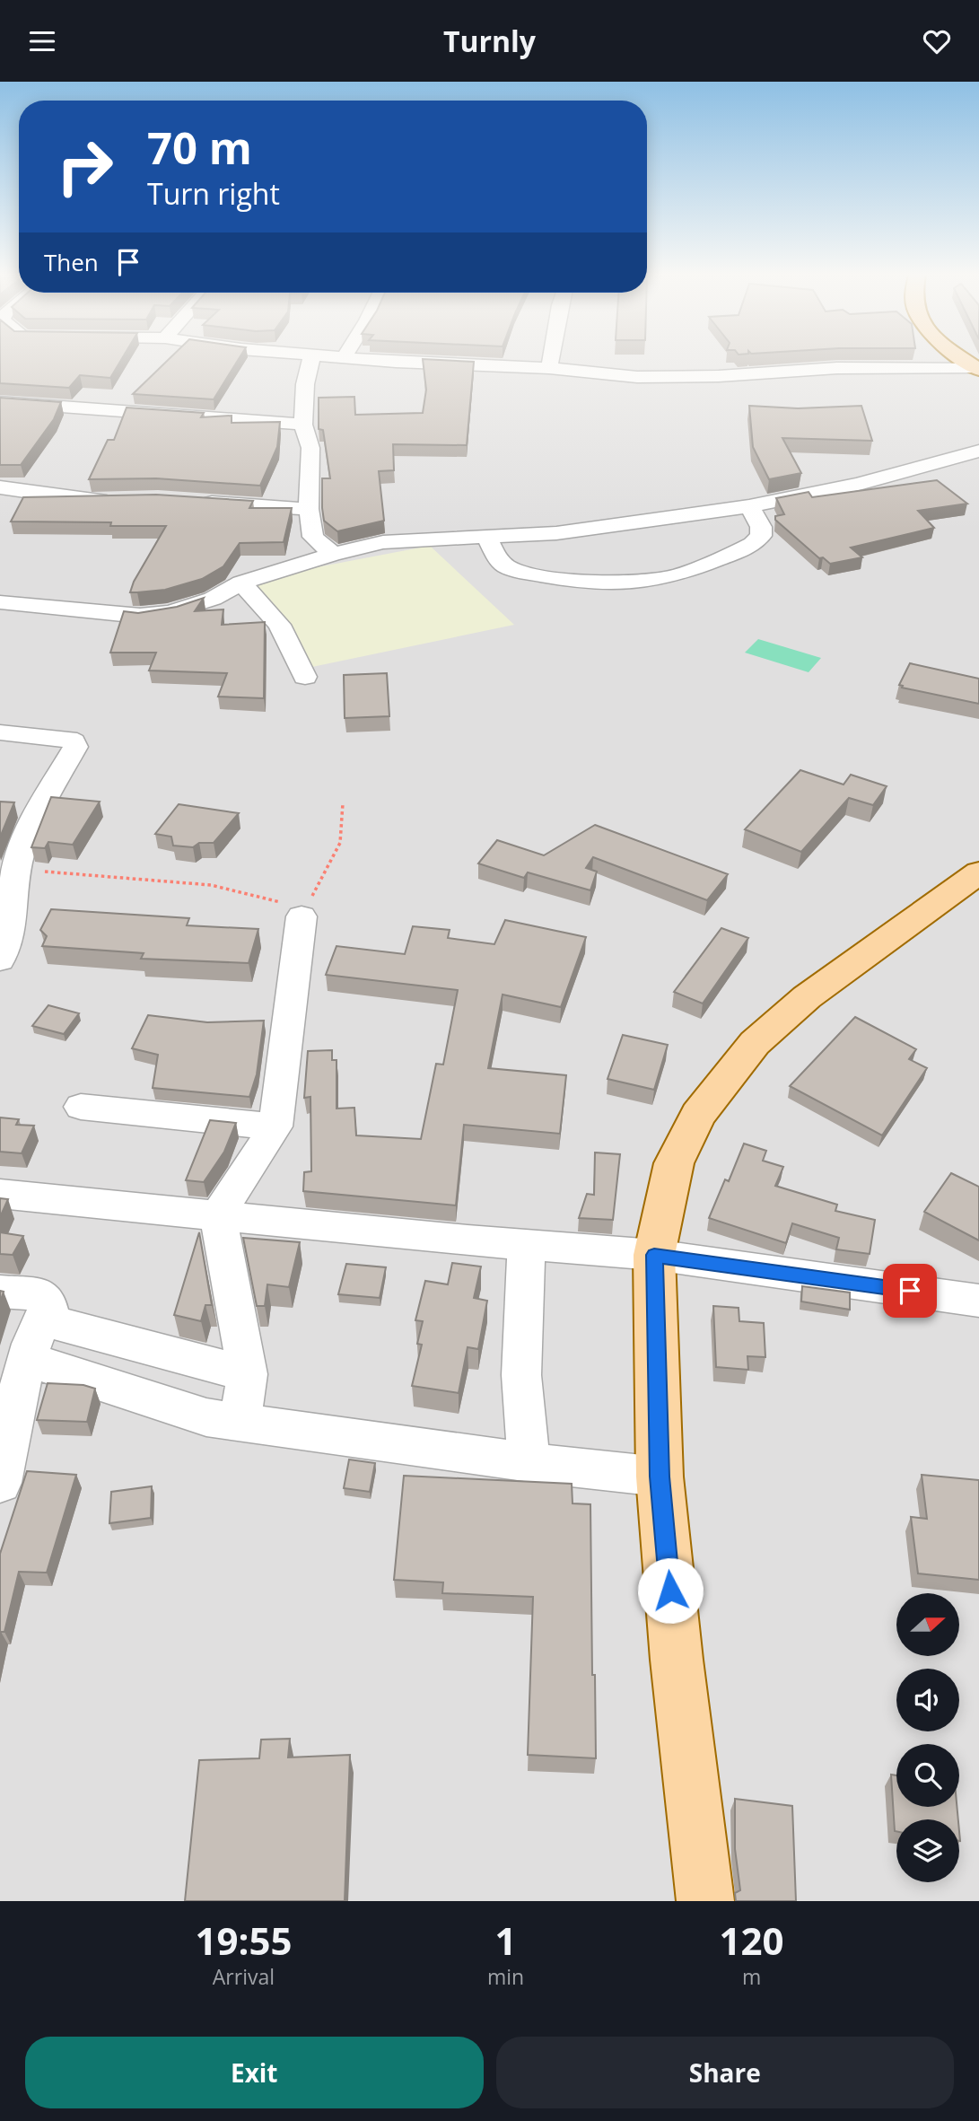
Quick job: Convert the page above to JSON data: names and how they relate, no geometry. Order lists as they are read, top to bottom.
{
  "north": "right",
  "page": {
    "header": "Turnly",
    "turn": ["70 m", "Turn right"],
    "then": "Then",
    "eta": [
      "19:55",
      "Arrival",
      "1",
      "min",
      "120",
      "m"
    ],
    "buttons": ["Exit", "Share"]
  }
}
